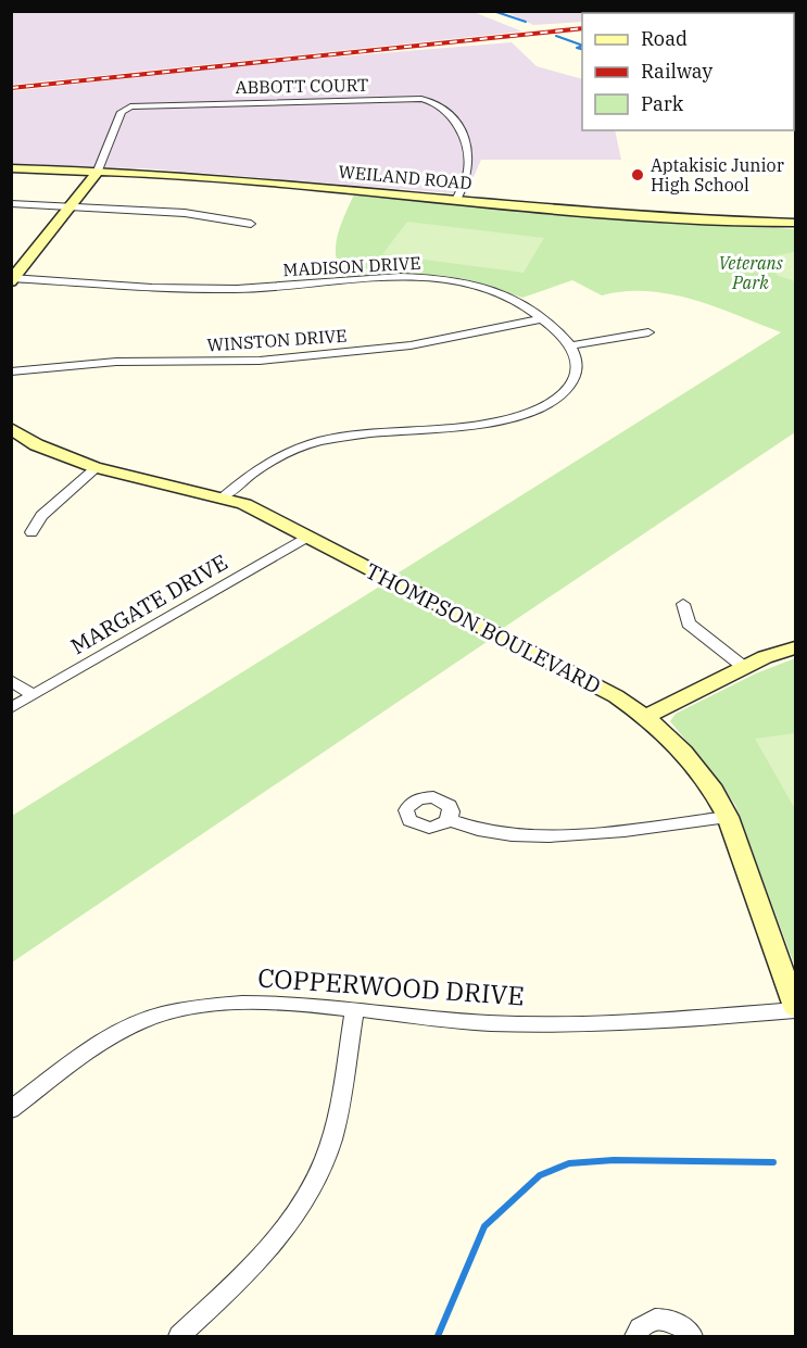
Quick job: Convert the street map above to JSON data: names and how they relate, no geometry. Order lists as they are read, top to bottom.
{
  "streets": {
    "street": [
      "ABBOTT COURT",
      "WEILAND ROAD",
      "MADISON DRIVE",
      "WINSTON DRIVE",
      "MARGATE DRIVE",
      "THOMPSON BOULEVARD",
      "COPPERWOOD DRIVE"
    ]
  },
  "crossings": [
    ["ABBOTT COURT", "WEILAND ROAD"],
    ["MADISON DRIVE", "WINSTON DRIVE"],
    ["MARGATE DRIVE", "THOMPSON BOULEVARD"],
    ["THOMPSON BOULEVARD", "COPPERWOOD DRIVE"]
  ],
  "parks": ["Veterans Park"],
  "places": ["Aptakisic Junior High School"],
  "legend": ["Road", "Railway", "Park"]
}
